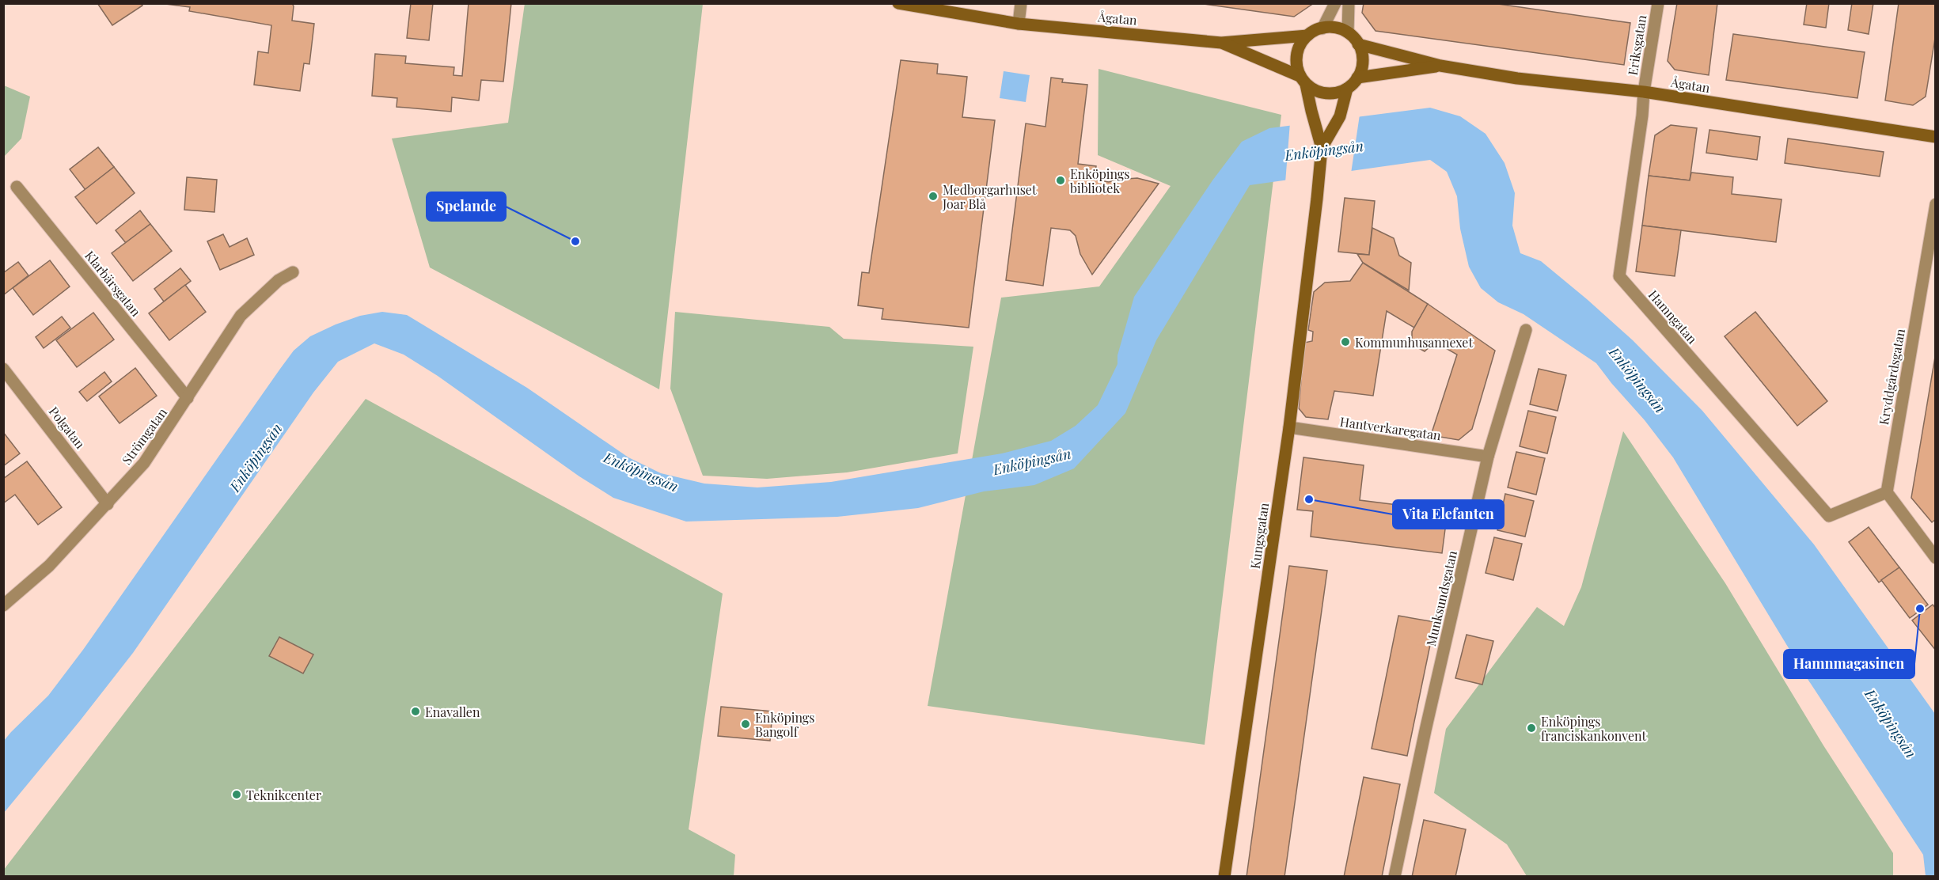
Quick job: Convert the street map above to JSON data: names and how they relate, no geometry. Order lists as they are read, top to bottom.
{
  "streets": {
    "street": [
      "Ågatan",
      "Eriksgatan",
      "Klarbärsgatan",
      "Hamngatan",
      "Kryddgårdsgatan",
      "Polgatan",
      "Hantverkaregatan",
      "Strömgatan",
      "Kungsgatan",
      "Munksundsgatan"
    ]
  },
  "crossings": [
    ["Ågatan", "Eriksgatan"],
    ["Ågatan", "Hamngatan"],
    ["Eriksgatan", "Hamngatan"],
    ["Klarbärsgatan", "Strömgatan"],
    ["Hamngatan", "Kryddgårdsgatan"],
    ["Polgatan", "Strömgatan"],
    ["Hantverkaregatan", "Kungsgatan"],
    ["Hantverkaregatan", "Munksundsgatan"]
  ],
  "water": ["Enköpingsån"],
  "places": [
    "Enköpings bibliotek",
    "Medborgarhuset Joar Blå",
    "Spelande",
    "Kommunhusannexet",
    "Vita Elefanten",
    "Hamnmagasinen",
    "Enavallen",
    "Enköpings Bangolf",
    "Enköpings franciskankonvent",
    "Teknikcenter"
  ]
}
